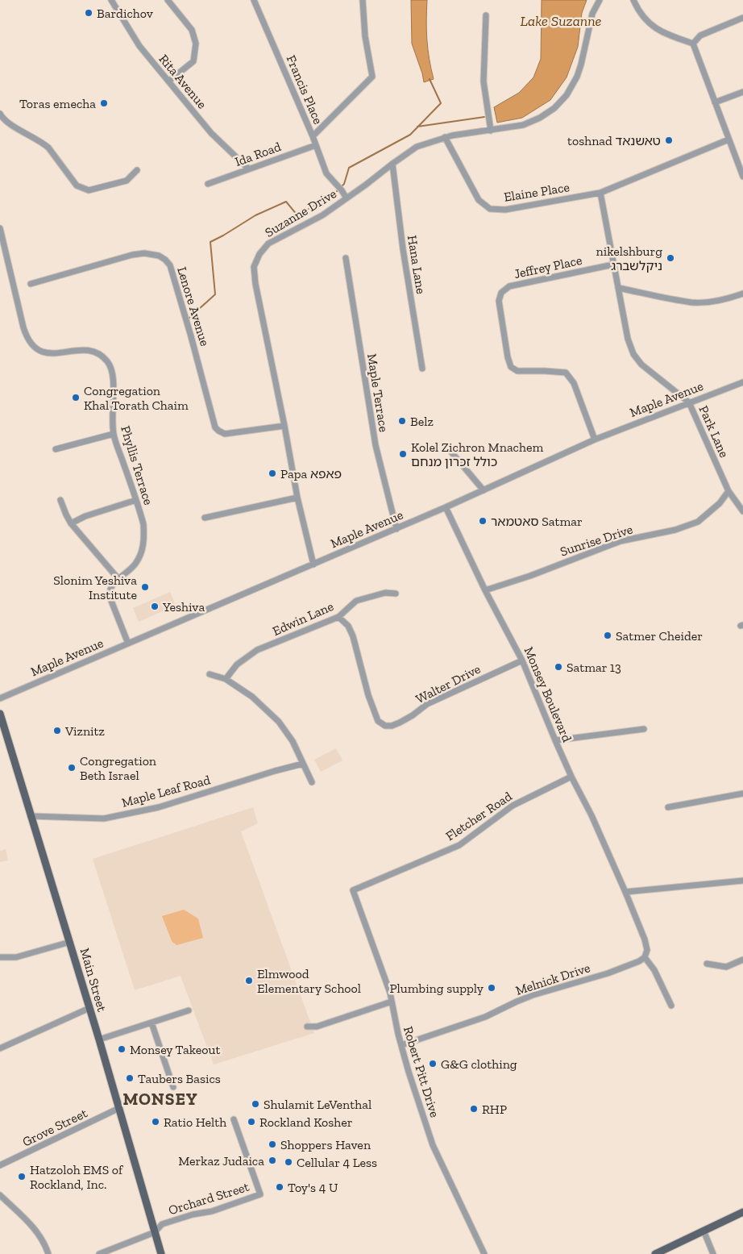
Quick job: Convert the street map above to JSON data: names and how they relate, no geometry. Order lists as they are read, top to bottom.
{
  "streets": {
    "main road": ["Main Street"],
    "street": [
      "Rita Avenue",
      "Francis Place",
      "Ida Road",
      "Elaine Place",
      "Suzanne Drive",
      "Hana Lane",
      "Jeffrey Place",
      "Lenore Avenue",
      "Maple Terrace",
      "Maple Avenue",
      "Park Lane",
      "Phyllis Terrace",
      "Sunrise Drive",
      "Edwin Lane",
      "Walter Drive",
      "Monsey Boulevard",
      "Maple Leaf Road",
      "Fletcher Road",
      "Melnick Drive",
      "Robert Pitt Drive",
      "Grove Street",
      "Orchard Street"
    ]
  },
  "crossings": [
    ["Rita Avenue", "Ida Road"],
    ["Francis Place", "Ida Road"],
    ["Francis Place", "Suzanne Drive"],
    ["Elaine Place", "Suzanne Drive"],
    ["Suzanne Drive", "Hana Lane"],
    ["Suzanne Drive", "Lenore Avenue"],
    ["Suzanne Drive", "Maple Avenue"],
    ["Jeffrey Place", "Maple Avenue"],
    ["Maple Terrace", "Maple Avenue"],
    ["Maple Avenue", "Park Lane"],
    ["Maple Avenue", "Phyllis Terrace"],
    ["Maple Avenue", "Monsey Boulevard"],
    ["Park Lane", "Sunrise Drive"],
    ["Sunrise Drive", "Monsey Boulevard"],
    ["Edwin Lane", "Walter Drive"],
    ["Walter Drive", "Monsey Boulevard"],
    ["Monsey Boulevard", "Fletcher Road"],
    ["Maple Leaf Road", "Main Street"],
    ["Fletcher Road", "Robert Pitt Drive"],
    ["Melnick Drive", "Robert Pitt Drive"],
    ["Main Street", "Grove Street"],
    ["Main Street", "Orchard Street"]
  ],
  "districts": ["MONSEY"],
  "water": ["Lake Suzanne"],
  "places": [
    "Bardichov",
    "Toras emecha",
    "toshnad טאשנאד",
    "nikelshburg ניקלשברג",
    "Congregation Khal Torath Chaim",
    "Belz",
    "Kolel Zichron Mnachem כולל זכרון מנחם",
    "Papa פאפא",
    "סאטמאר Satmar",
    "Slonim Yeshiva Institute",
    "Yeshiva",
    "Satmer Cheider",
    "Satmar 13",
    "Viznitz",
    "Congregation Beth Israel",
    "Elmwood Elementary School",
    "Plumbing supply",
    "Monsey Takeout",
    "G&G clothing",
    "Taubers Basics",
    "Shulamit LeVenthal",
    "RHP",
    "Ratio Helth",
    "Rockland Kosher",
    "Shoppers Haven",
    "Merkaz Judaica",
    "Cellular 4 Less",
    "Hatzoloh EMS of Rockland, Inc.",
    "Toy's 4 U"
  ]
}
